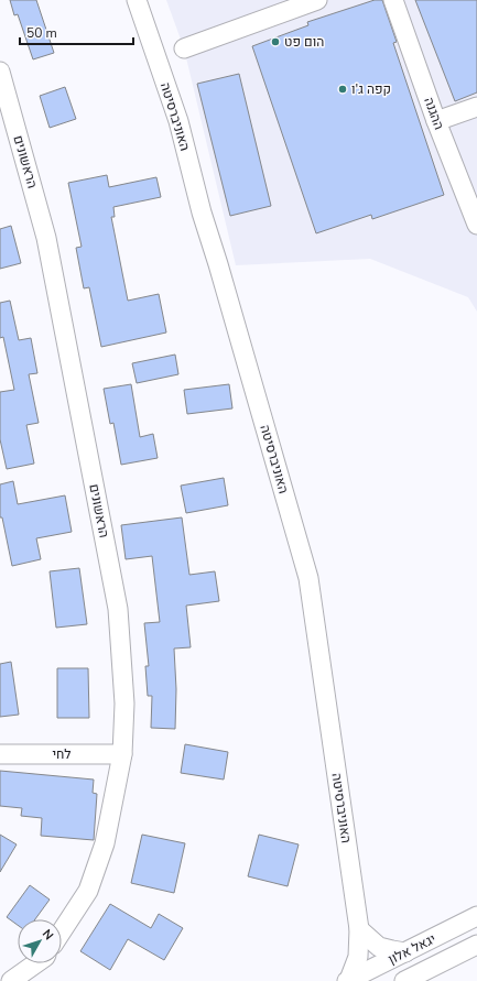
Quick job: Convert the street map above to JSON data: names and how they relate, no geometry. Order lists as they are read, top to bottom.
{
  "streets": {
    "street": [
      "ההגנה",
      "האוניברסיטה",
      "הראשונים",
      "לחי",
      "יגאל אלון"
    ]
  },
  "crossings": [
    ["האוניברסיטה", "יגאל אלון"],
    ["הראשונים", "לחי"]
  ],
  "places": ["הום פט", "קפה ג'ו"],
  "scale_bar": "50 m",
  "north": "top right"
}
